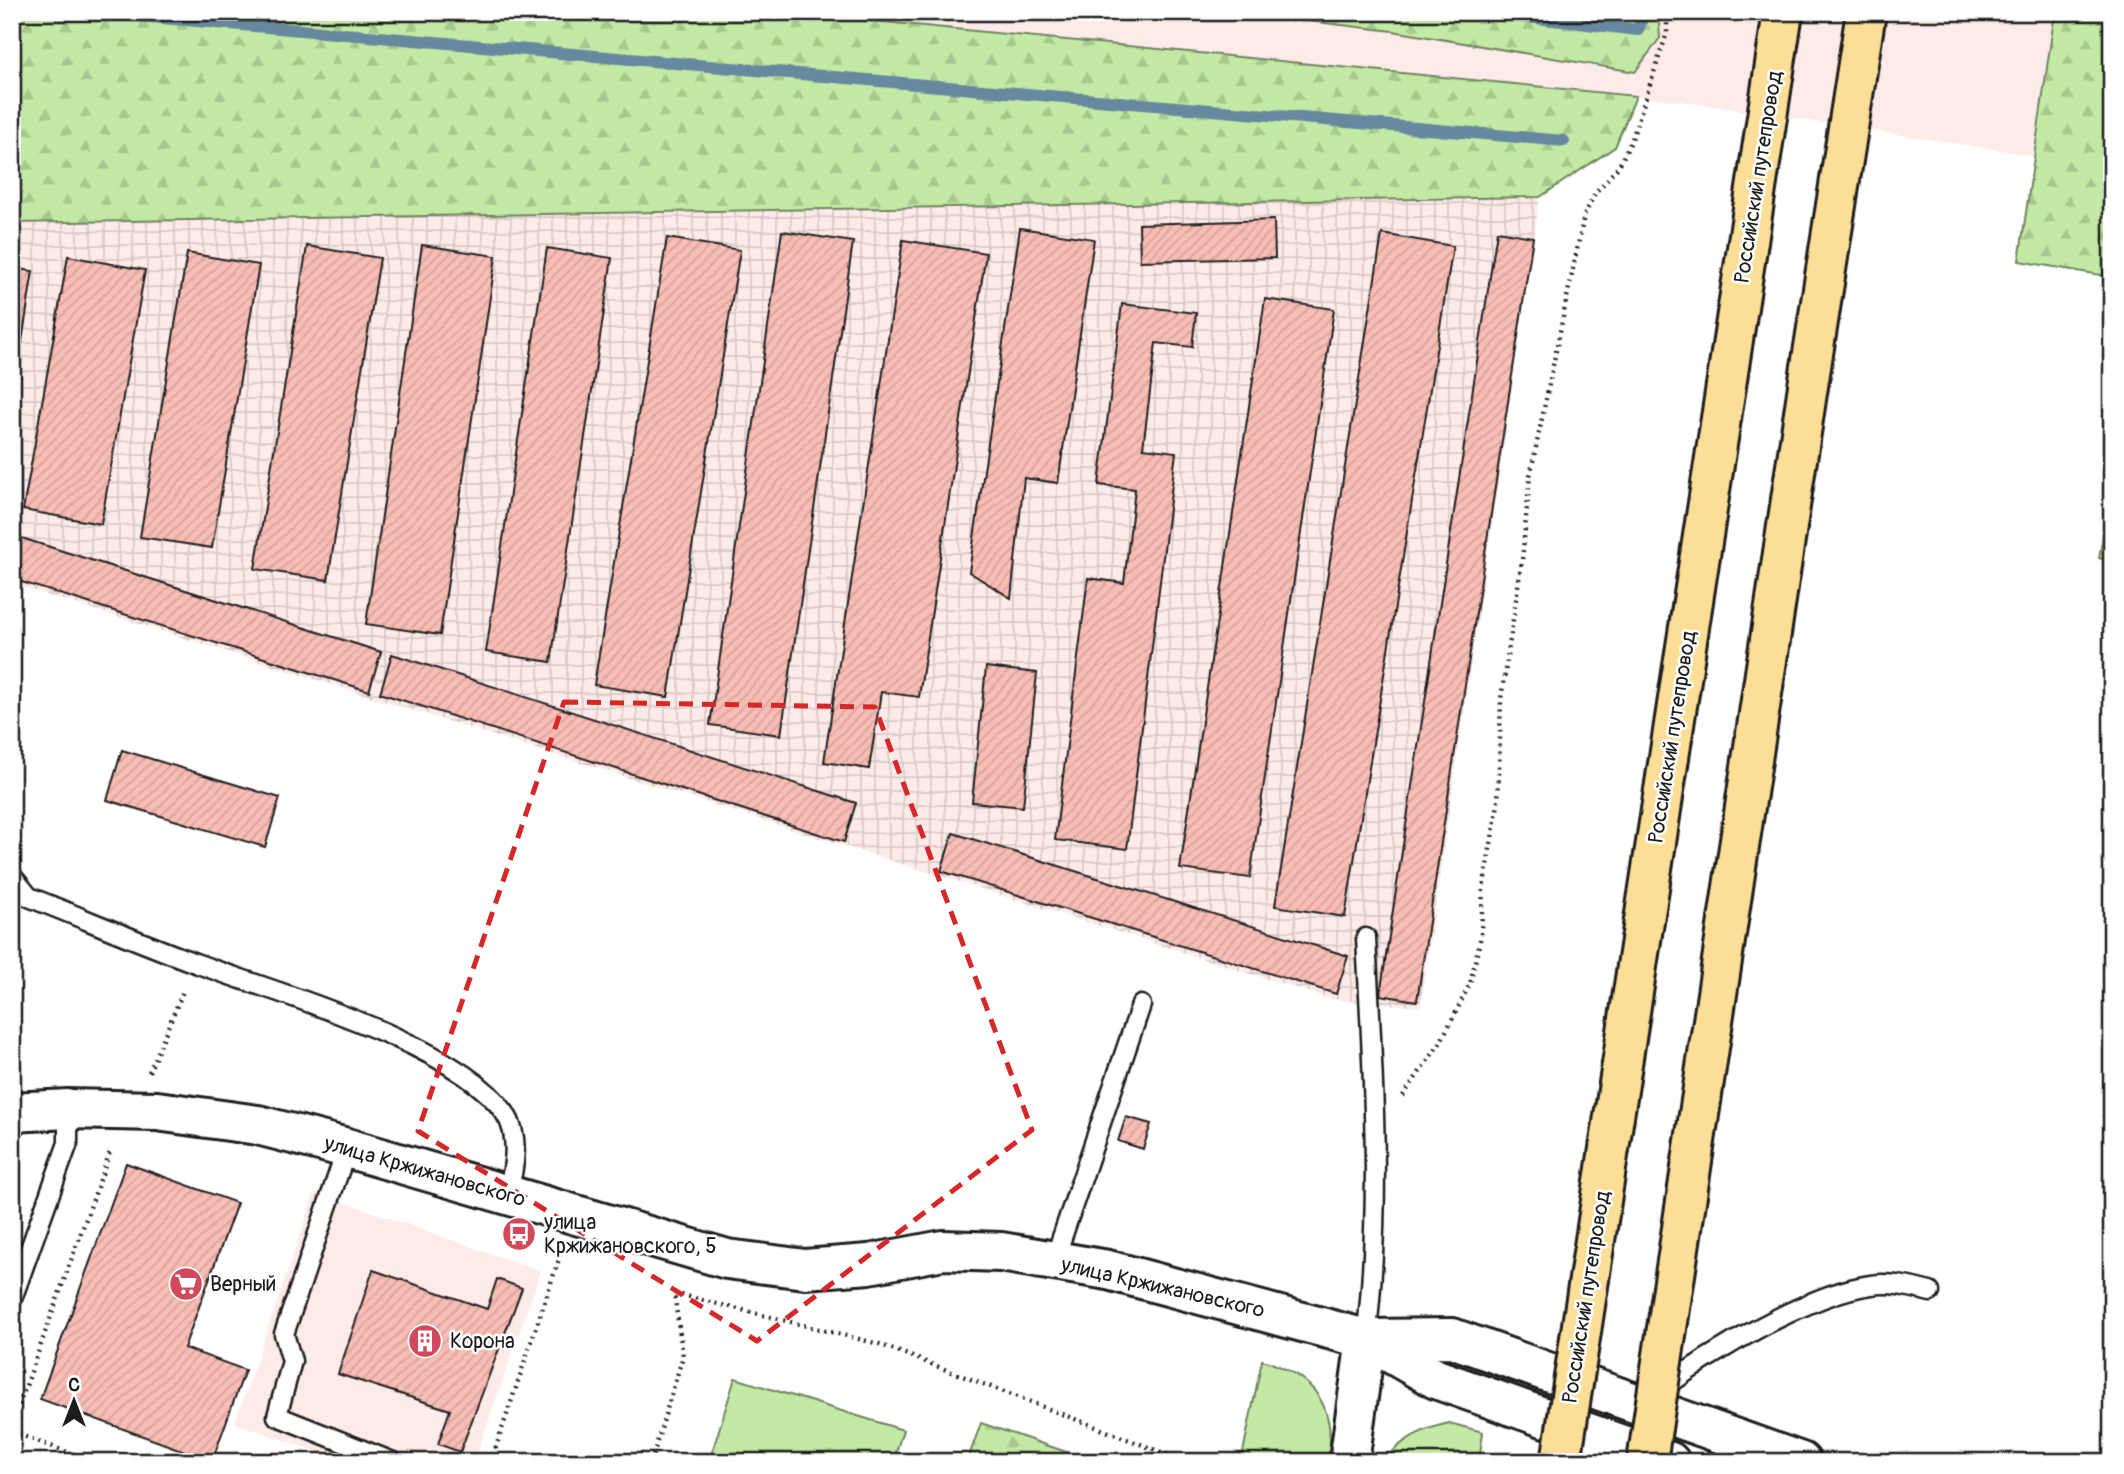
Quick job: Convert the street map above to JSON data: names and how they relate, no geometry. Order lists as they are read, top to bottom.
{
  "streets": {
    "main road": ["Российский путепровод"],
    "street": ["улица Кржижановского"]
  },
  "places": {
    "bus stop": ["улица Кржижановского, 5"],
    "supermarket": ["Верный"],
    "building": ["Корона"]
  },
  "north": "top"
}
